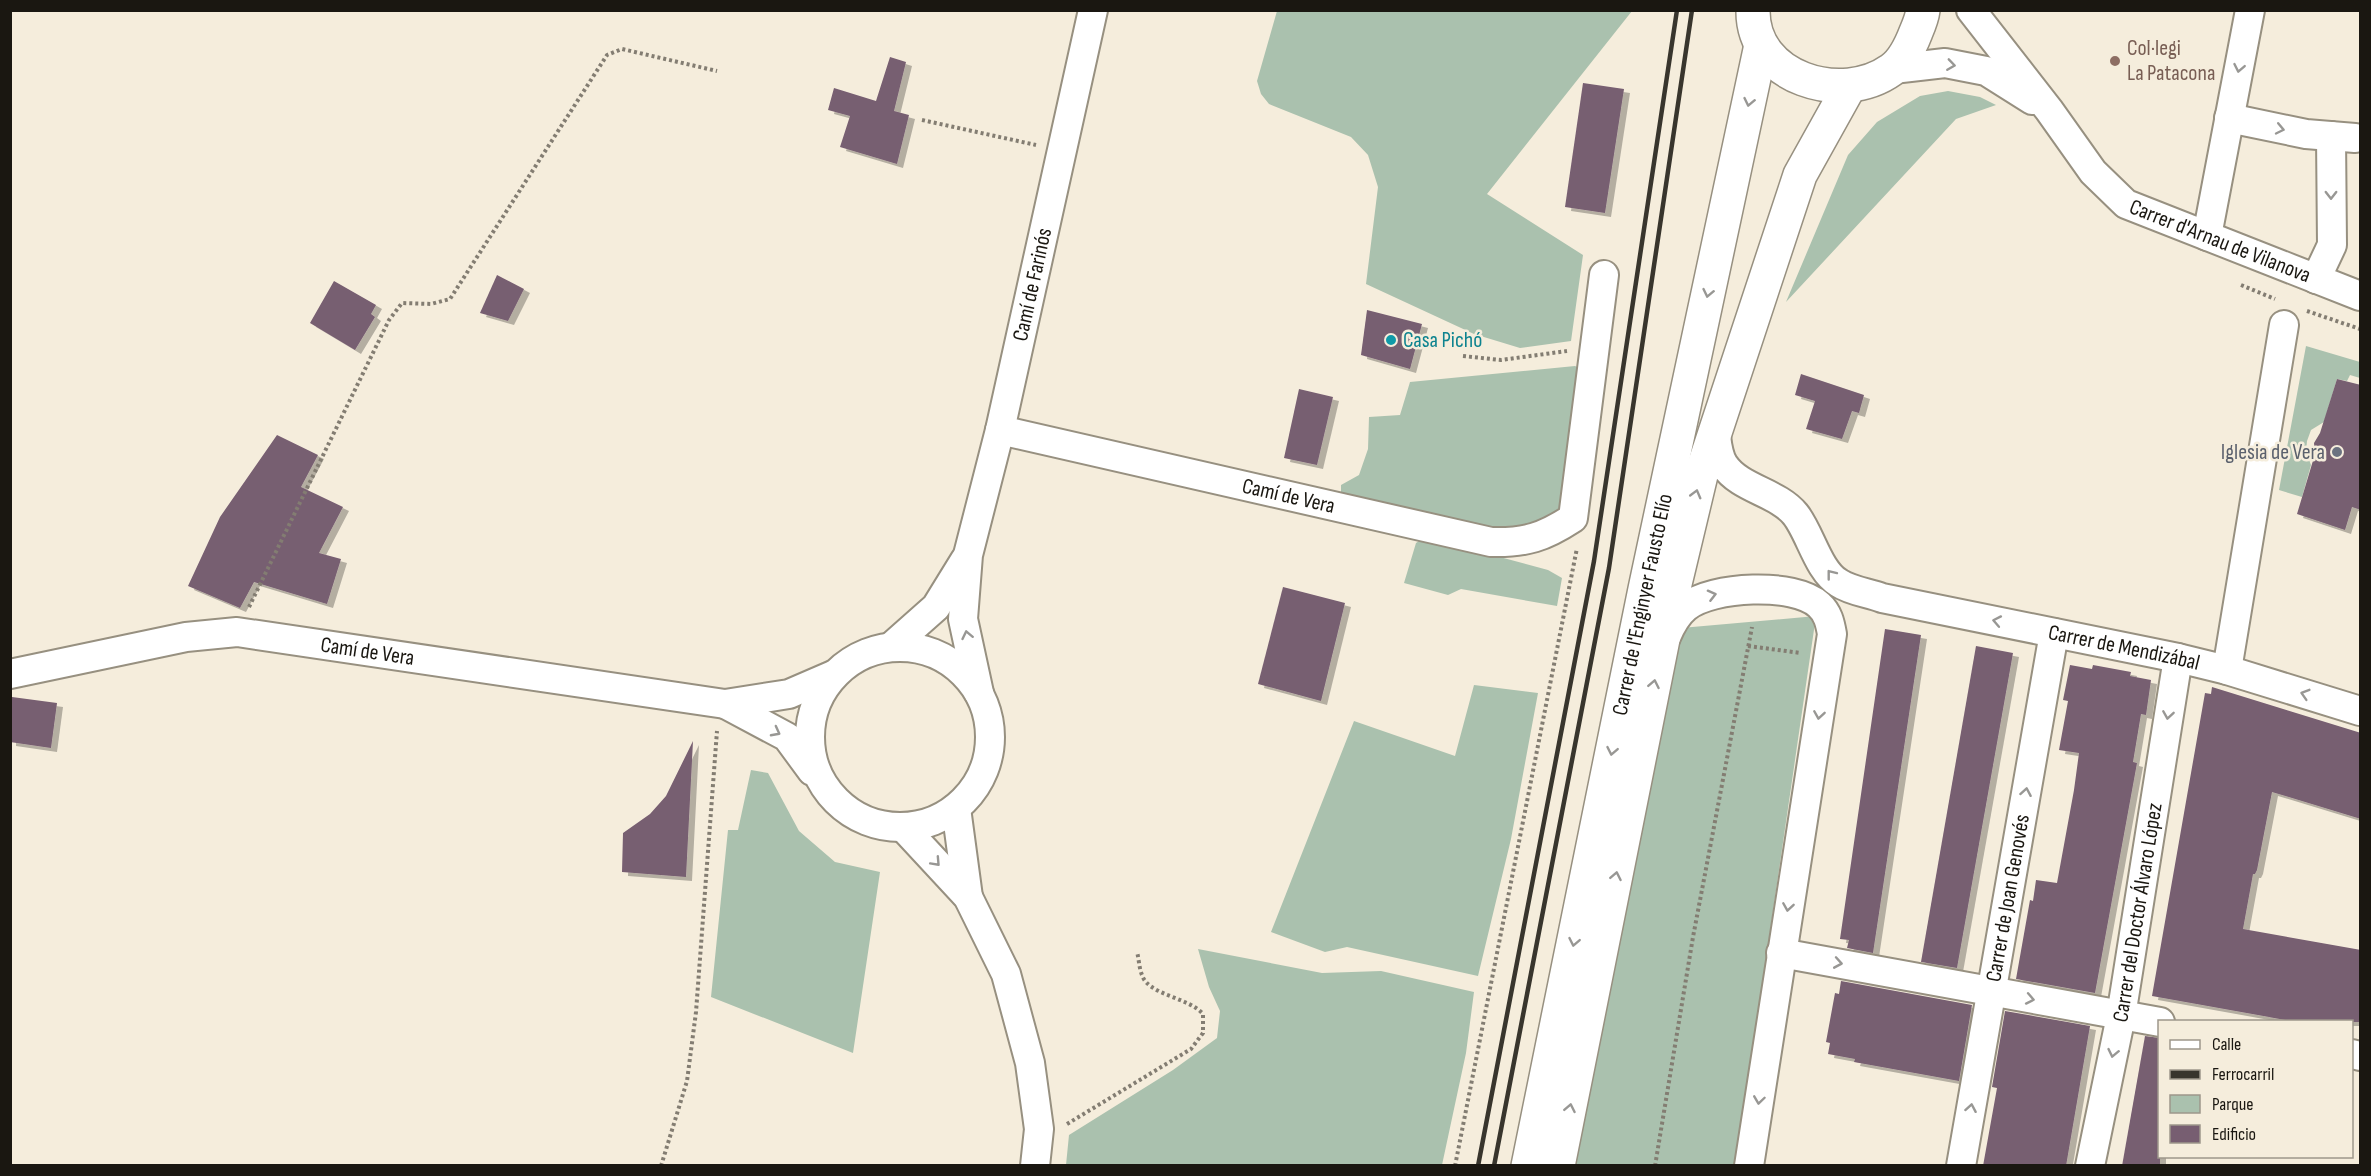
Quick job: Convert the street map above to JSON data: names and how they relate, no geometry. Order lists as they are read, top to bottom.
{
  "streets": {
    "main road": ["Carrer de l'Enginyer Fausto Elío"],
    "street": [
      "Carrer d'Arnau de Vilanova",
      "Camí de Farinós",
      "Camí de Vera",
      "Carrer de Mendizábal",
      "Carrer de Joan Genovés",
      "Carrer del Doctor Álvaro López"
    ]
  },
  "crossings": [
    ["Camí de Farinós", "Camí de Vera"],
    ["Carrer de l'Enginyer Fausto Elío", "Carrer de Mendizábal"],
    ["Carrer de Mendizábal", "Carrer de Joan Genovés"],
    ["Carrer de Mendizábal", "Carrer del Doctor Álvaro López"]
  ],
  "one_way": ["Carrer de Mendizábal", "Carrer del Doctor Álvaro López"],
  "places": ["Col·legi La Patacona", "Casa Pichó", "Iglesia de Vera"],
  "legend": [
    "Calle",
    "Ferrocarril",
    "Parque",
    "Edificio"
  ]
}
